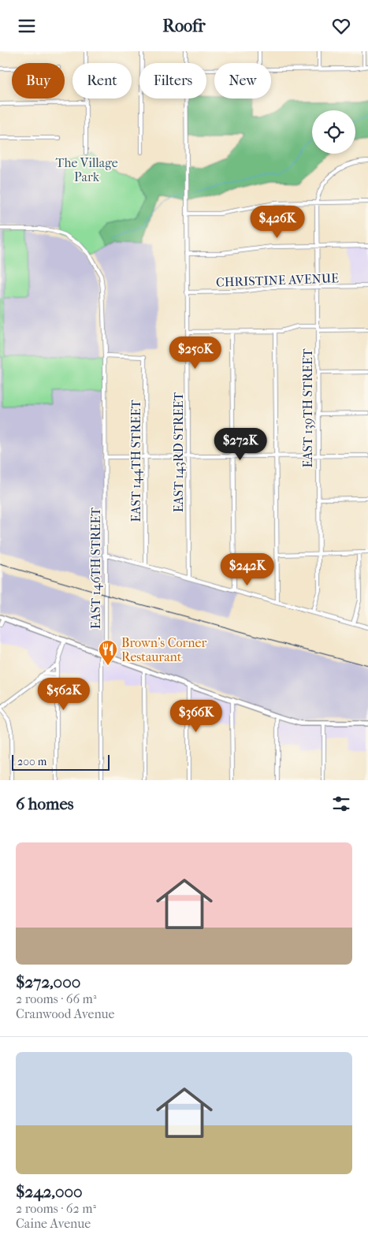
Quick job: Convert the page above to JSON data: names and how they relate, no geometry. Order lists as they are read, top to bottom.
{
  "streets": {
    "street": [
      "CHRISTINE AVENUE",
      "EAST 139TH STREET",
      "EAST 143RD STREET",
      "EAST 144TH STREET",
      "EAST 146TH STREET"
    ]
  },
  "crossings": [
    ["CHRISTINE AVENUE", "EAST 139TH STREET"],
    ["CHRISTINE AVENUE", "EAST 143RD STREET"],
    ["EAST 144TH STREET", "EAST 146TH STREET"]
  ],
  "parks": ["The Village Park"],
  "places": {
    "restaurant": ["Brown's Corner Restaurant"]
  },
  "scale_bar": "200 m",
  "page": {
    "header": "Roofr",
    "chip": [
      "Buy",
      "Rent",
      "Filters",
      "New"
    ],
    "price": [
      "$426K",
      "$250K",
      "$272K",
      "$242K",
      "$562K",
      "$366K"
    ],
    "scale": "200 m",
    "heading": "6 homes",
    "list": [
      {
        "name": "$272,000",
        "note": "2 rooms · 66 m² · Cranwood Avenue"
      },
      {
        "name": "$242,000",
        "note": "2 rooms · 62 m² · Caine Avenue"
      }
    ]
  }
}
